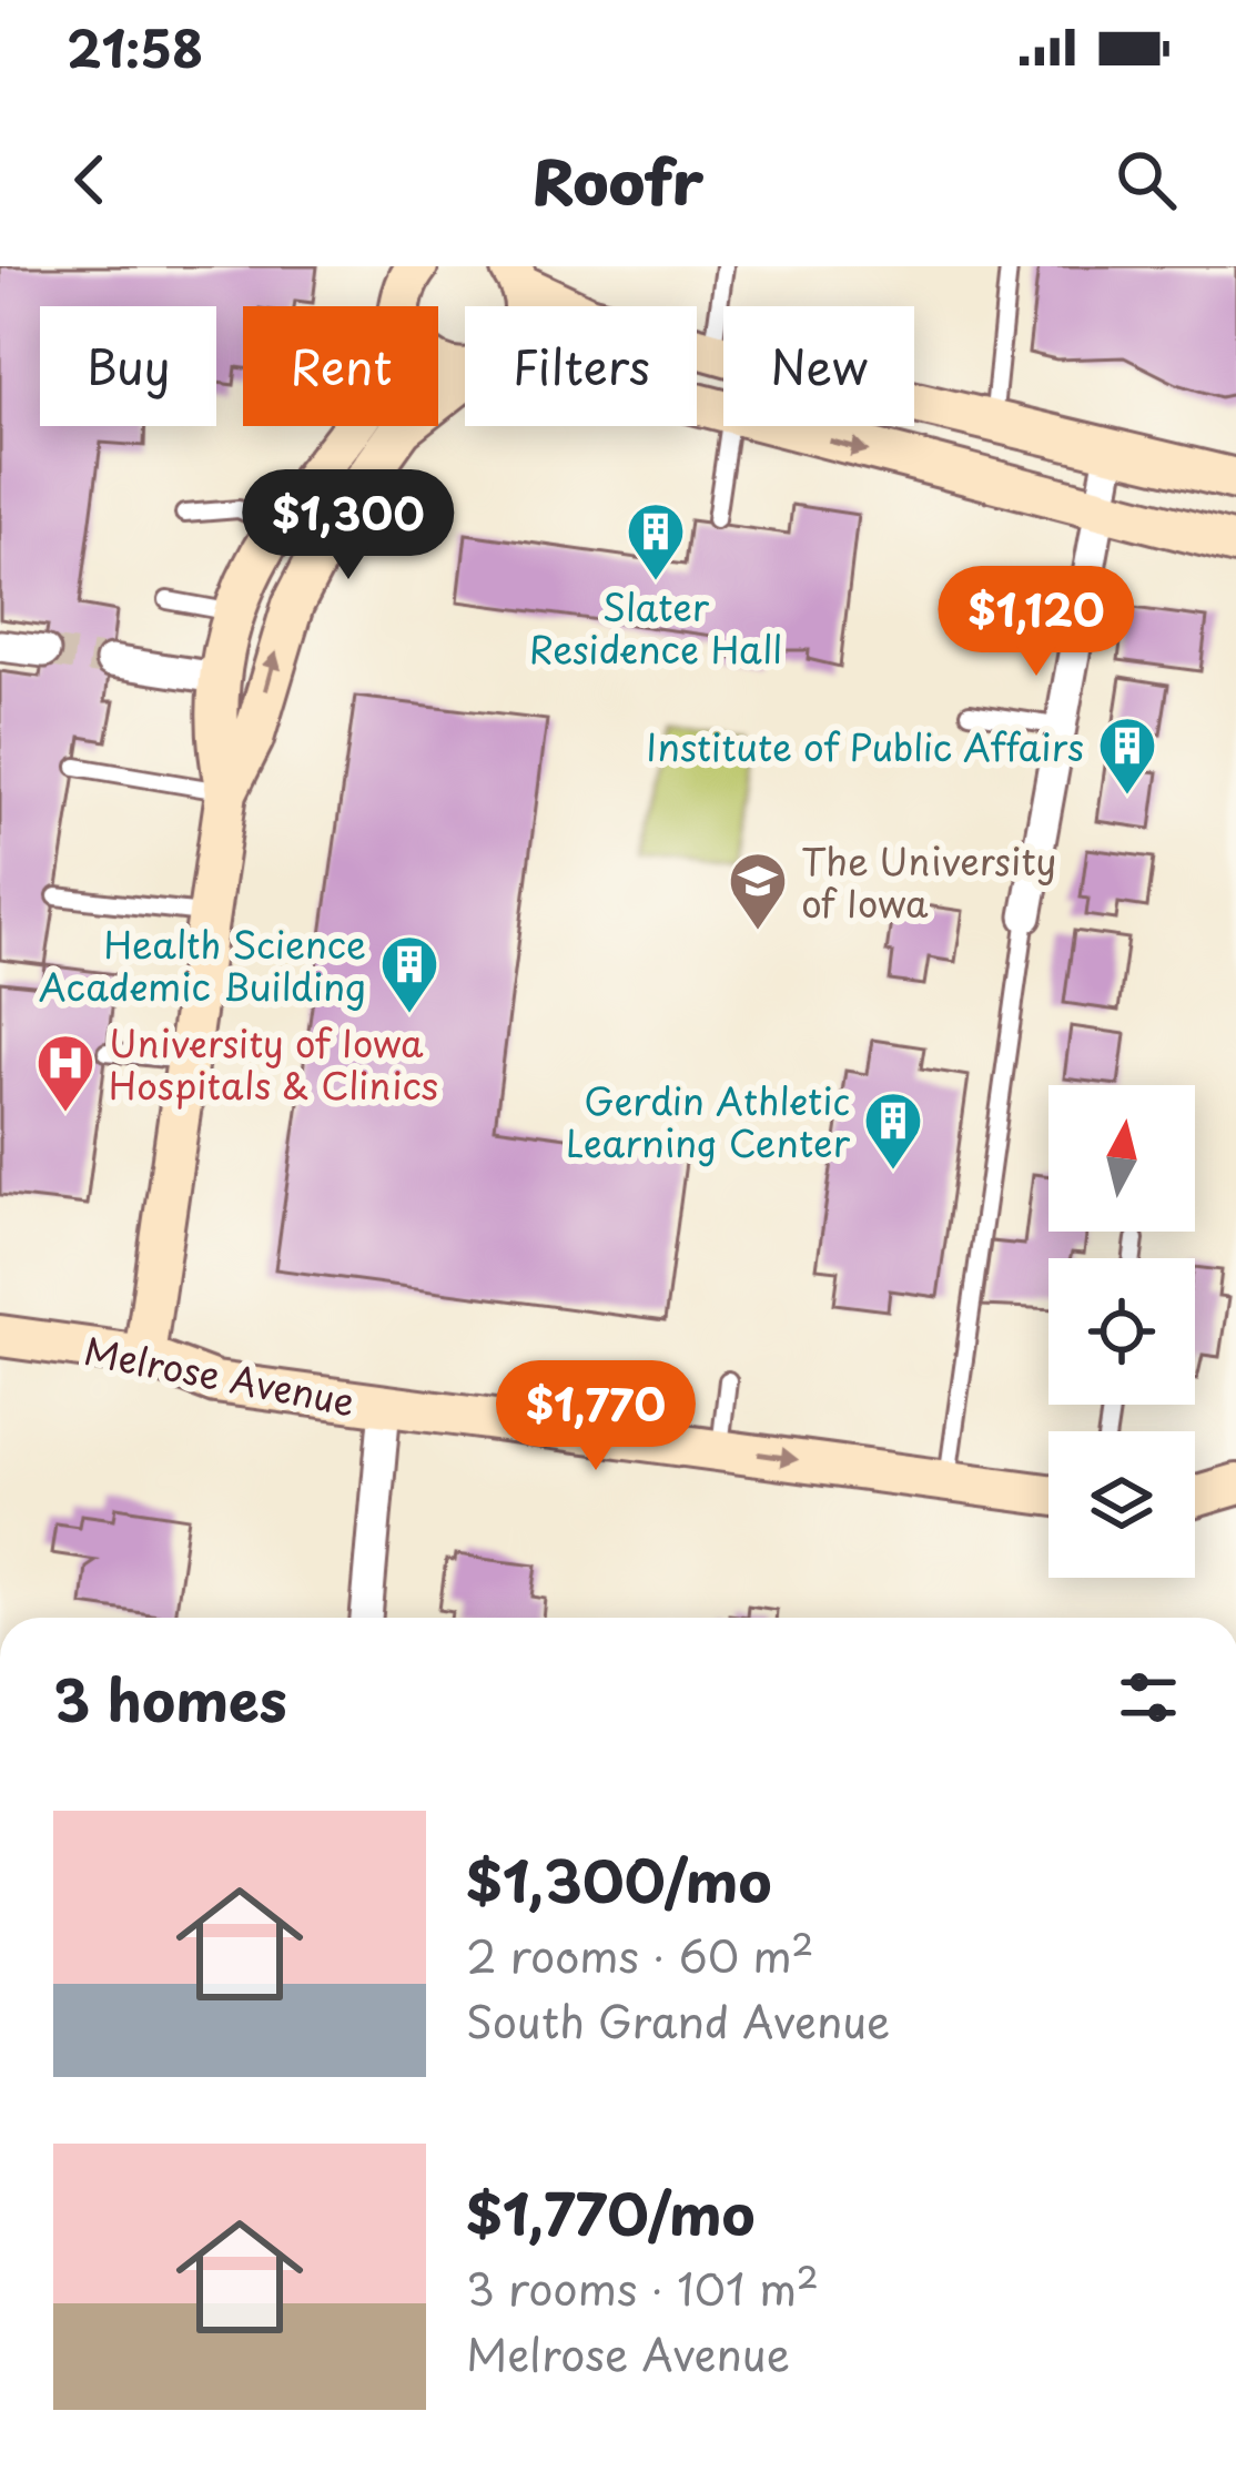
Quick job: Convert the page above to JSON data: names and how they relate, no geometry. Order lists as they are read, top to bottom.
{
  "streets": {
    "main road": ["Melrose Avenue"]
  },
  "places": {
    "building": [
      "Slater Residence Hall",
      "Institute of Public Affairs",
      "Health Science Academic Building",
      "Gerdin Athletic Learning Center"
    ],
    "school or university": ["The University of Iowa"],
    "hospital": ["University of Iowa Hospitals & Clinics"]
  },
  "north": "top",
  "page": {
    "status": "21:58",
    "header": "Roofr",
    "chip": [
      "Buy",
      "Rent",
      "Filters",
      "New"
    ],
    "price": ["$1,300", "$1,120", "$1,770"],
    "heading": "3 homes",
    "list": [
      {
        "name": "$1,300/mo",
        "note": "2 rooms · 60 m² · South Grand Avenue"
      },
      {
        "name": "$1,770/mo",
        "note": "3 rooms · 101 m² · Melrose Avenue"
      }
    ]
  }
}
